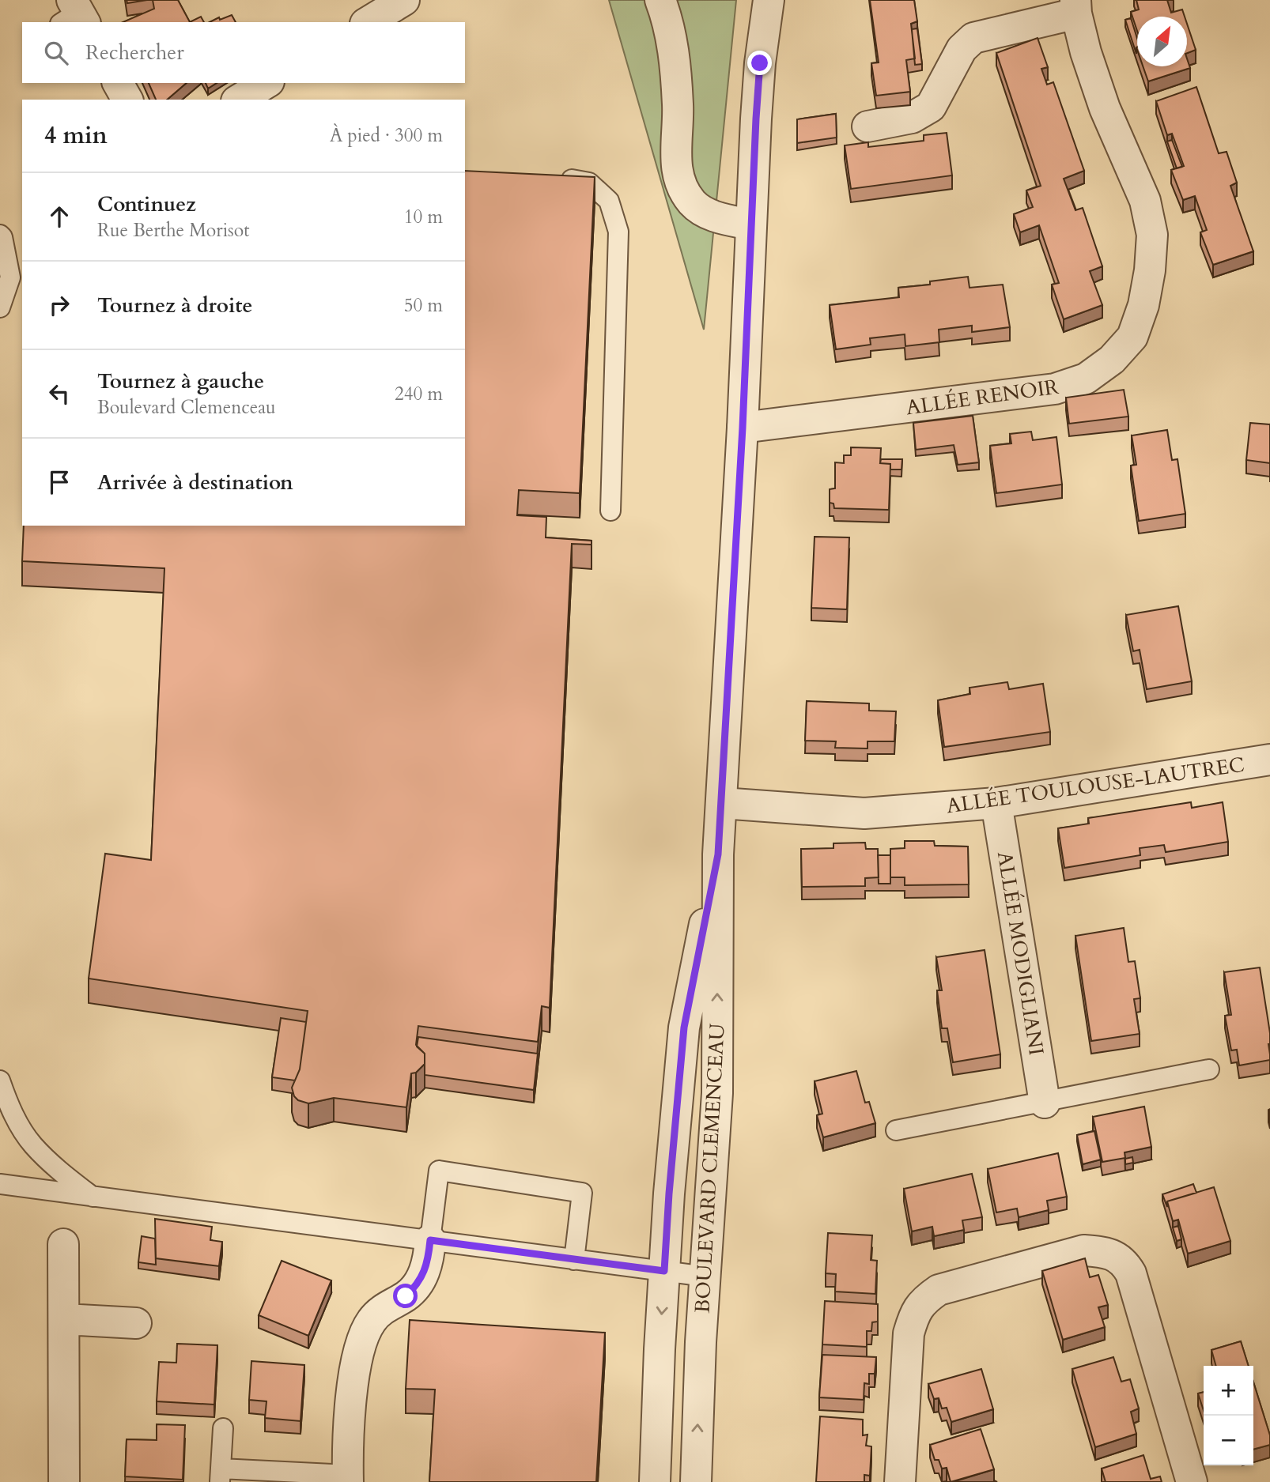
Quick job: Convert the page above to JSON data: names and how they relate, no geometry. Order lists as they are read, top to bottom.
{
  "streets": {
    "street": [
      "ALLÉE RENOIR",
      "ALLÉE TOULOUSE-LAUTREC",
      "ALLÉE MODIGLIANI",
      "BOULEVARD CLEMENCEAU"
    ]
  },
  "crossings": [
    ["ALLÉE RENOIR", "BOULEVARD CLEMENCEAU"],
    ["ALLÉE TOULOUSE-LAUTREC", "ALLÉE MODIGLIANI"],
    ["ALLÉE TOULOUSE-LAUTREC", "BOULEVARD CLEMENCEAU"]
  ],
  "north": "top right",
  "page": {
    "search": "Rechercher",
    "heading": ["4 min", "À pied · 300 m"],
    "list": [
      ["Continuez", "Rue Berthe Morisot", "10 m"],
      ["Tournez à droite", "50 m"],
      ["Tournez à gauche", "Boulevard Clemenceau", "240 m"],
      "Arrivée à destination"
    ],
    "map_buttons": ["+", "−"]
  }
}
